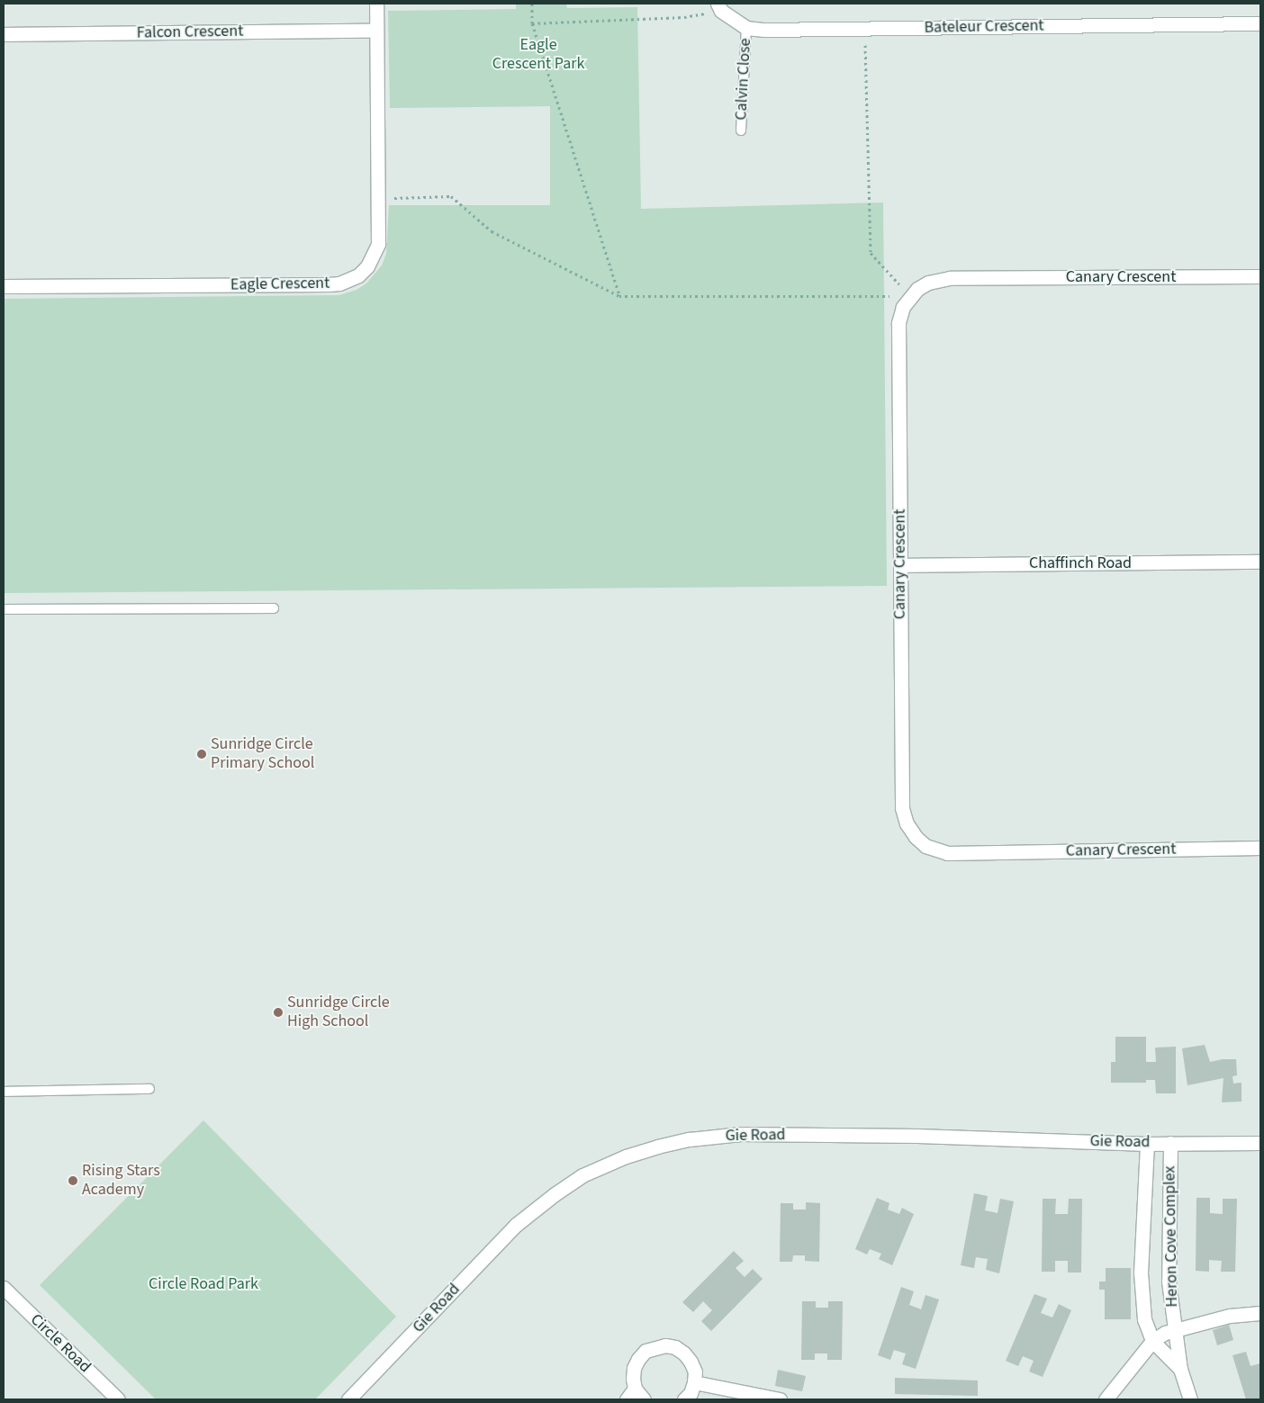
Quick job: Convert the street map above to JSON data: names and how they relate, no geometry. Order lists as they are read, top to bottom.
{
  "streets": {
    "street": [
      "Bateleur Crescent",
      "Falcon Crescent",
      "Canary Crescent",
      "Eagle Crescent",
      "Chaffinch Road",
      "Gie Road",
      "Heron Cove Complex",
      "Circle Road"
    ],
    "lane": ["Calvin Close"]
  },
  "crossings": [
    ["Bateleur Crescent", "Calvin Close"],
    ["Falcon Crescent", "Eagle Crescent"],
    ["Canary Crescent", "Chaffinch Road"],
    ["Gie Road", "Heron Cove Complex"]
  ],
  "parks": ["Eagle Crescent Park", "Circle Road Park"],
  "places": ["Sunridge Circle Primary School", "Sunridge Circle High School", "Rising Stars Academy"]
}
